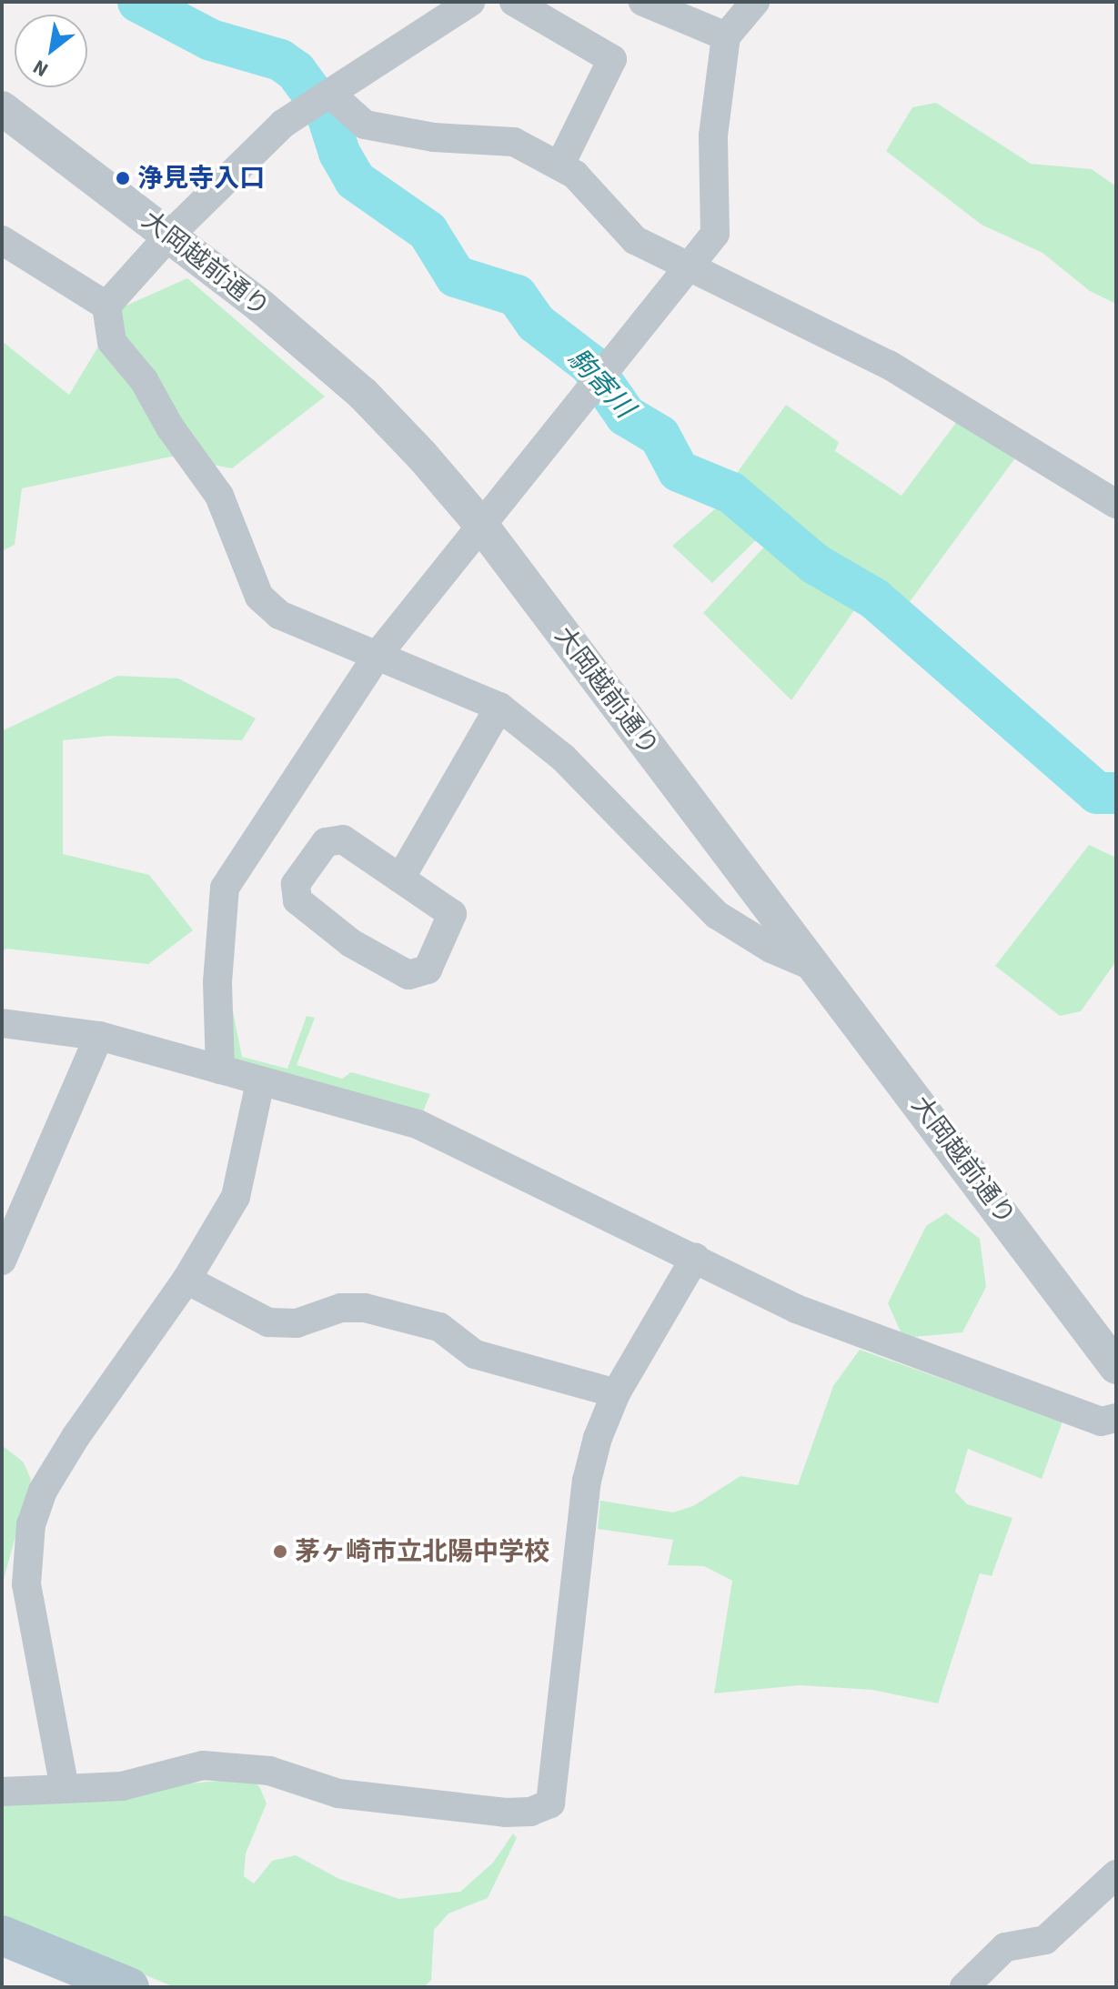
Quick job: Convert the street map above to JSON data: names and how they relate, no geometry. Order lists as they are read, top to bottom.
{
  "streets": {
    "street": ["大岡越前通り"]
  },
  "water": ["駒寄川"],
  "places": ["浄見寺入口", "茅ヶ崎市立北陽中学校"],
  "north": "bottom left"
}
